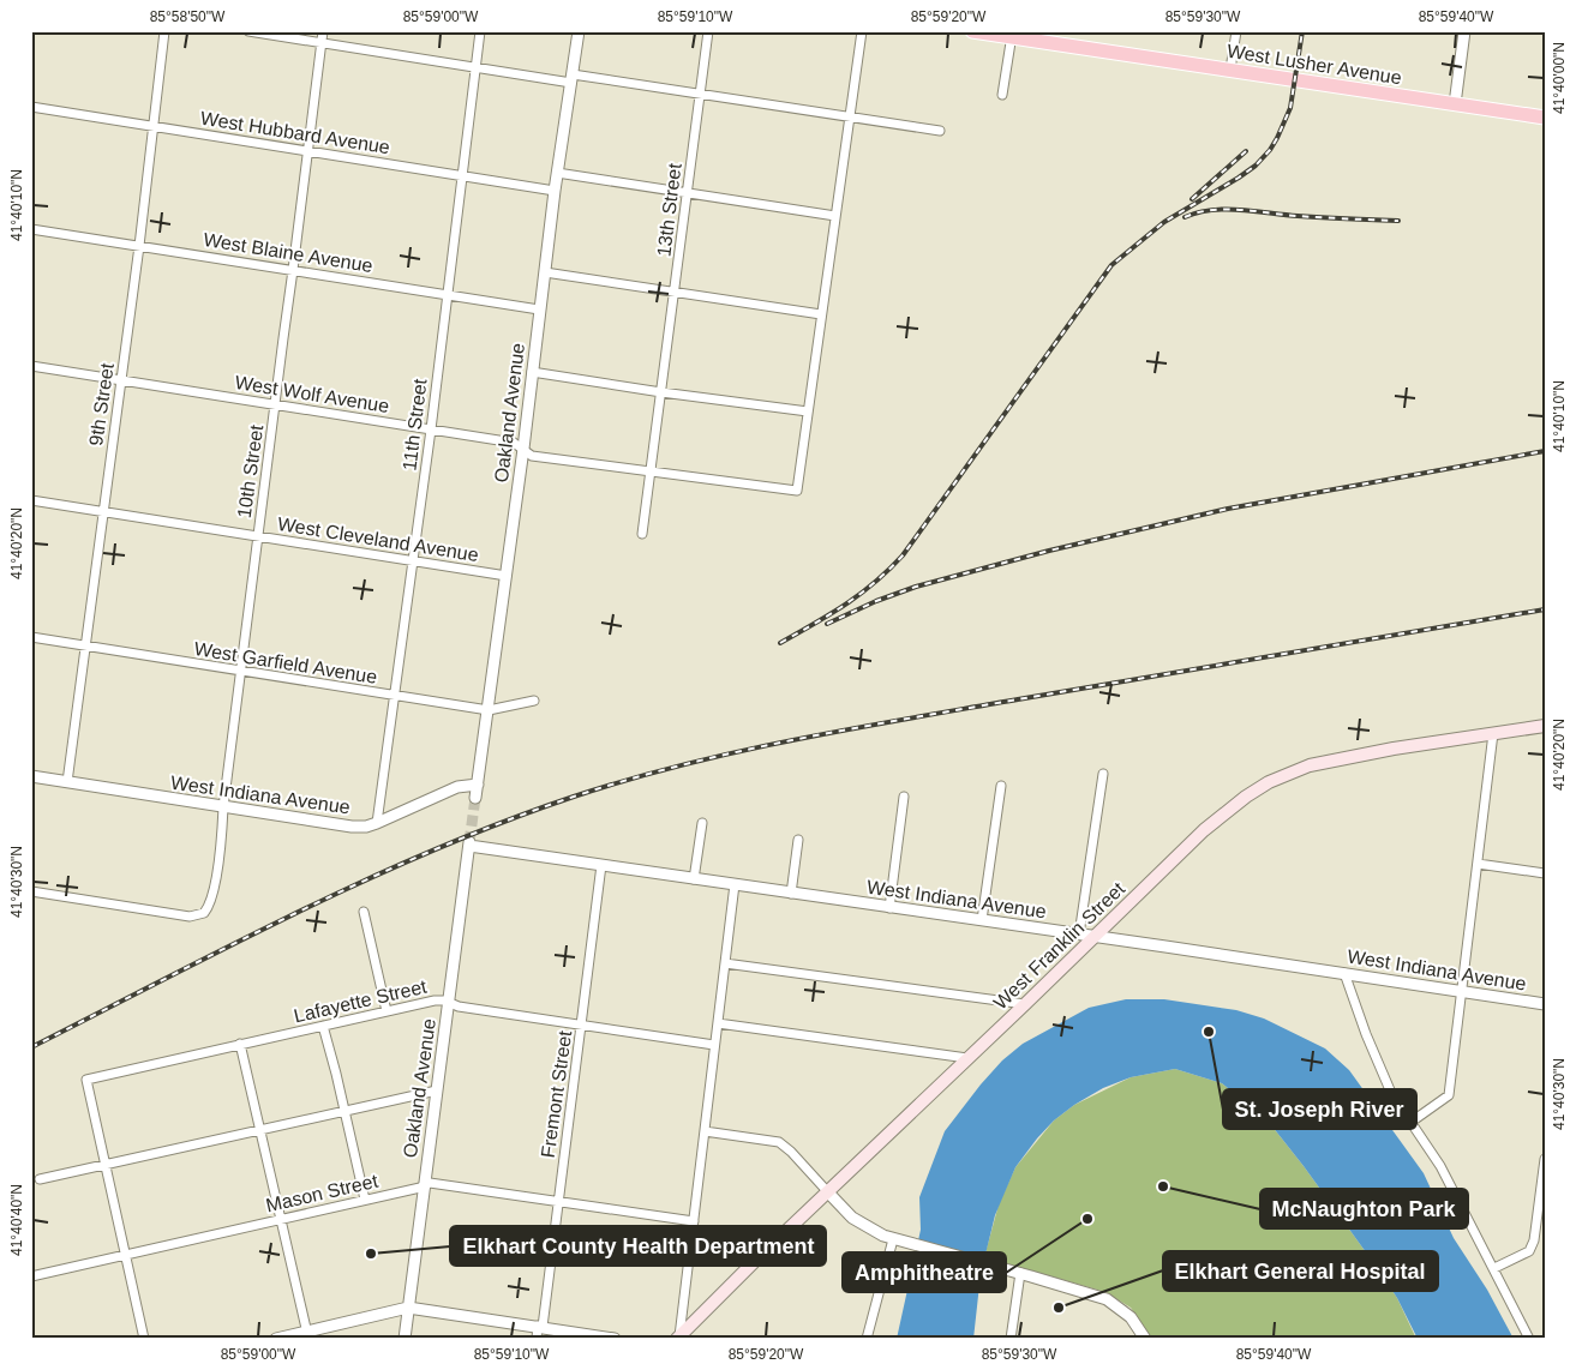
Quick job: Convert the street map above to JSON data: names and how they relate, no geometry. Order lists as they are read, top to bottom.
{
  "streets": {
    "main road": ["West Lusher Avenue", "West Franklin Street"],
    "street": [
      "West Hubbard Avenue",
      "13th Street",
      "West Blaine Avenue",
      "West Wolf Avenue",
      "9th Street",
      "Oakland Avenue",
      "11th Street",
      "10th Street",
      "West Cleveland Avenue",
      "West Garfield Avenue",
      "West Indiana Avenue",
      "Lafayette Street",
      "Fremont Street",
      "Mason Street"
    ]
  },
  "crossings": [
    ["West Hubbard Avenue", "9th Street"],
    ["West Hubbard Avenue", "Oakland Avenue"],
    ["West Hubbard Avenue", "11th Street"],
    ["West Hubbard Avenue", "10th Street"],
    ["13th Street", "West Wolf Avenue"],
    ["West Blaine Avenue", "9th Street"],
    ["West Blaine Avenue", "Oakland Avenue"],
    ["West Blaine Avenue", "11th Street"],
    ["West Blaine Avenue", "10th Street"],
    ["West Wolf Avenue", "9th Street"],
    ["West Wolf Avenue", "Oakland Avenue"],
    ["West Wolf Avenue", "11th Street"],
    ["West Wolf Avenue", "10th Street"],
    ["9th Street", "West Cleveland Avenue"],
    ["9th Street", "West Garfield Avenue"],
    ["9th Street", "West Indiana Avenue"],
    ["Oakland Avenue", "West Cleveland Avenue"],
    ["Oakland Avenue", "West Garfield Avenue"],
    ["Oakland Avenue", "West Indiana Avenue"],
    ["Oakland Avenue", "Lafayette Street"],
    ["Oakland Avenue", "Mason Street"],
    ["11th Street", "West Cleveland Avenue"],
    ["11th Street", "West Garfield Avenue"],
    ["11th Street", "West Indiana Avenue"],
    ["10th Street", "West Cleveland Avenue"],
    ["10th Street", "West Garfield Avenue"],
    ["10th Street", "West Indiana Avenue"],
    ["West Indiana Avenue", "West Franklin Street"],
    ["West Indiana Avenue", "Fremont Street"],
    ["Lafayette Street", "Fremont Street"],
    ["Fremont Street", "Mason Street"]
  ],
  "places": [
    "St. Joseph River",
    "McNaughton Park",
    "Amphitheatre",
    "Elkhart County Health Department",
    "Elkhart General Hospital"
  ],
  "coordinates": [
    "85°58'50\"W",
    "85°59'00\"W",
    "85°59'10\"W",
    "85°59'20\"W",
    "85°59'30\"W",
    "85°59'40\"W",
    "41°40'00\"N",
    "41°40'10\"N",
    "41°40'20\"N",
    "41°40'30\"N",
    "41°40'40\"N"
  ]
}
